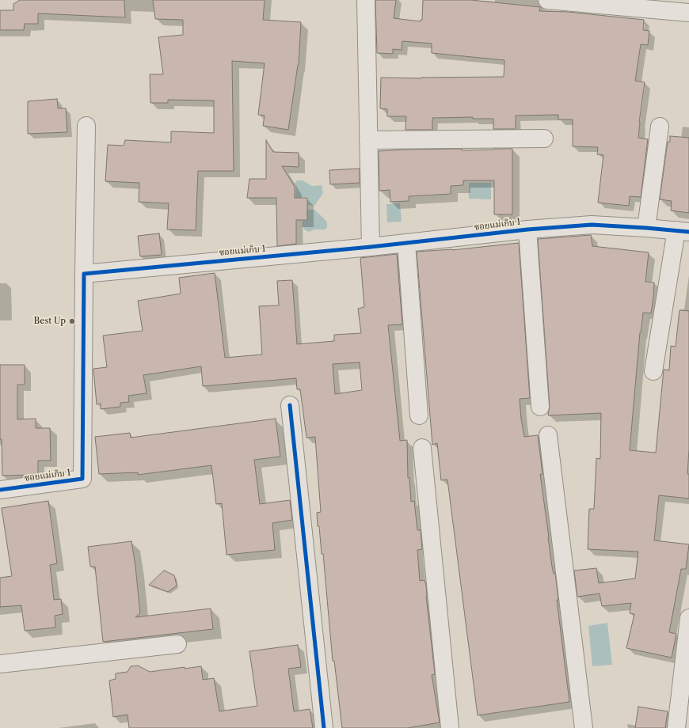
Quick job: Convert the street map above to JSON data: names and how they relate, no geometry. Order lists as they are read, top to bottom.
{
  "streets": {
    "street": ["ซอยแม่เก็บ 1"]
  },
  "places": ["Best Up"]
}
